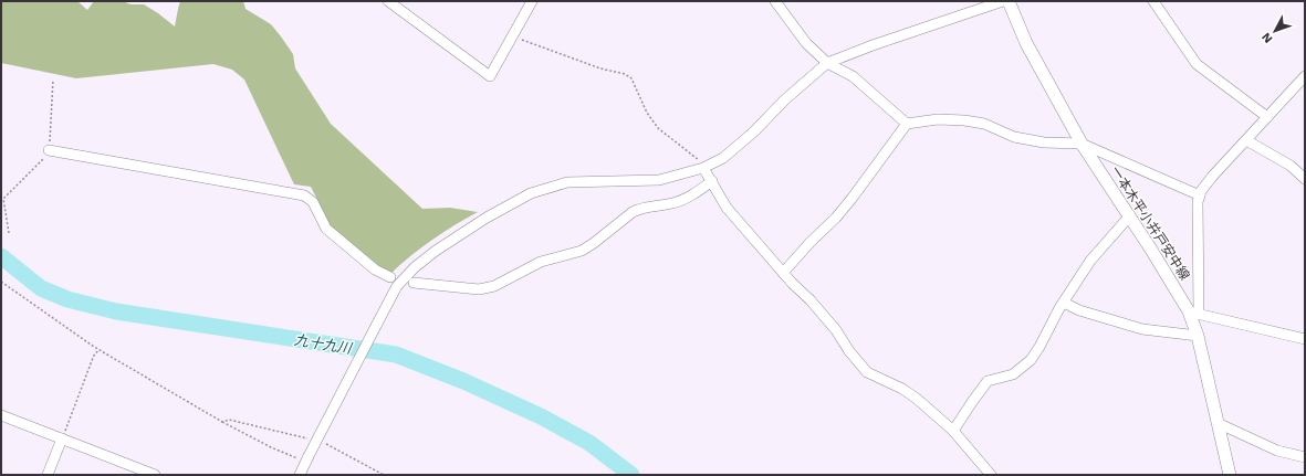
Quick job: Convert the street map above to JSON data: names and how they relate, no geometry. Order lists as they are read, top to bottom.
{
  "streets": {
    "main road": ["一本木平小井戸安中線"]
  },
  "water": ["九十九川"],
  "north": "bottom left"
}
